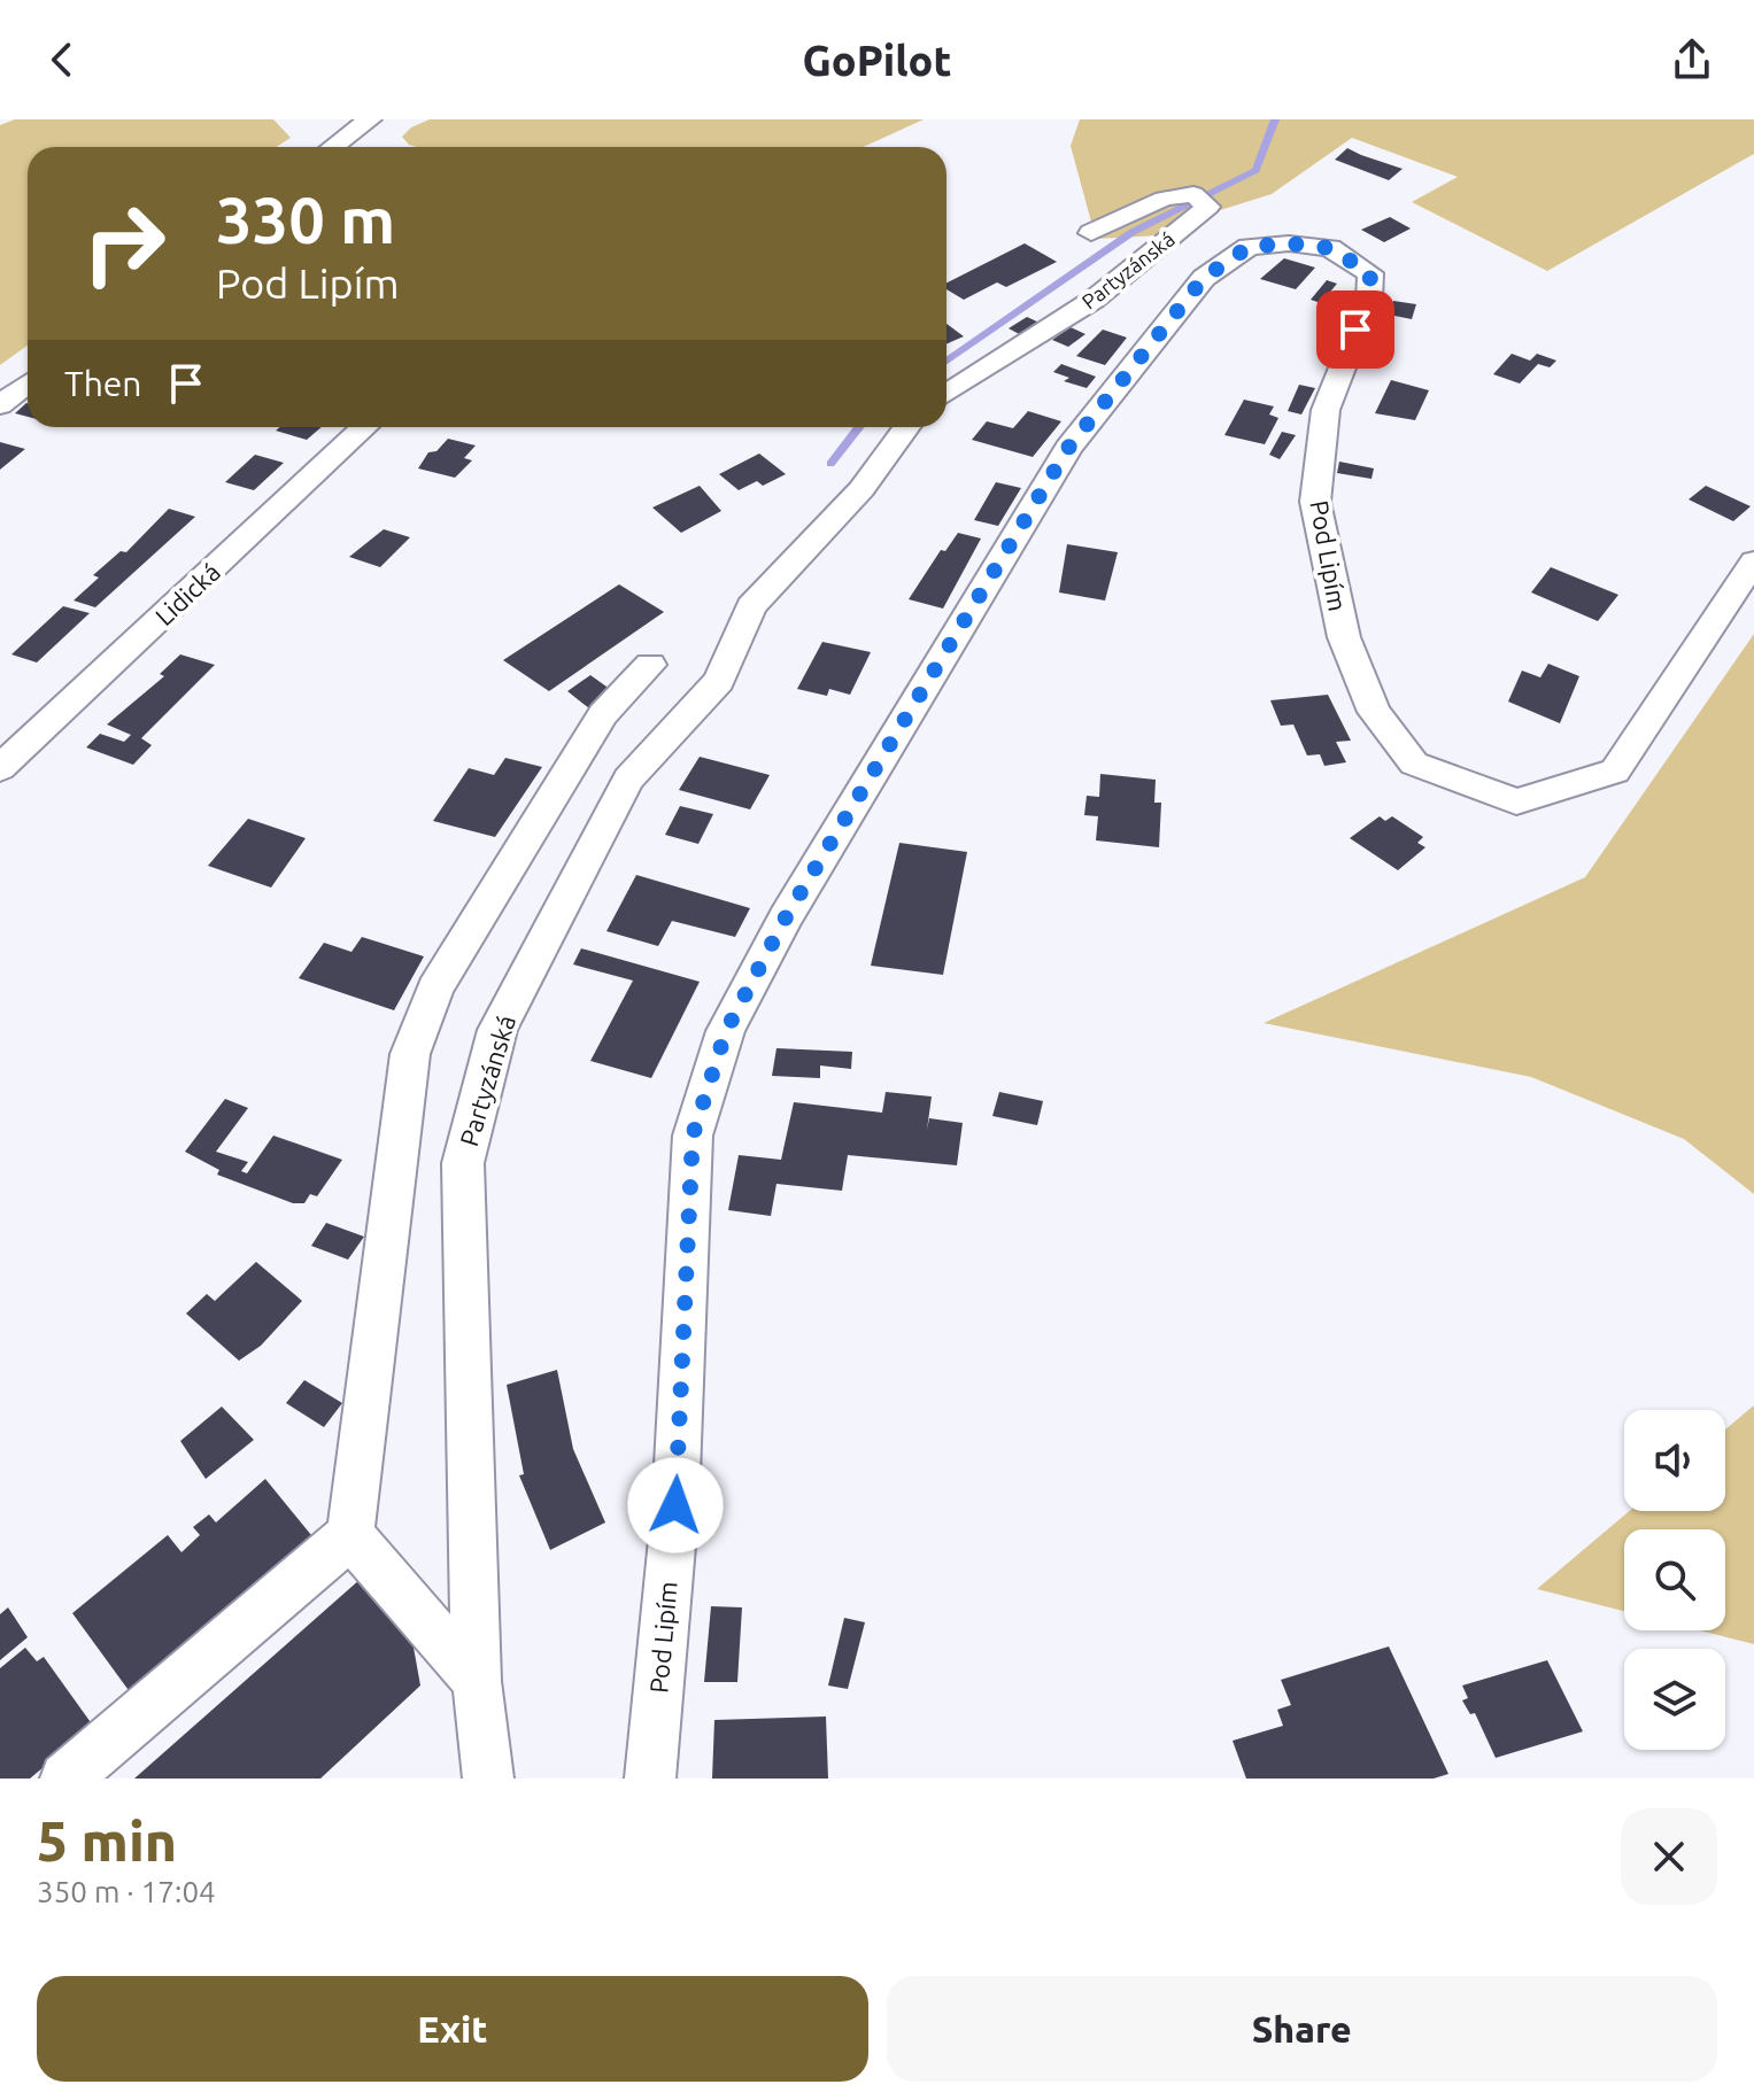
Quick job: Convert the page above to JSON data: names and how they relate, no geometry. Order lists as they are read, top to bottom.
{
  "streets": {
    "street": ["Partyzánská", "Pod Lipím", "Lidická"]
  },
  "page": {
    "header": "GoPilot",
    "turn": ["330 m", "Pod Lipím"],
    "then": "Then",
    "heading": ["5 min", "350 m · 17:04"],
    "buttons": ["Exit", "Share"]
  }
}
